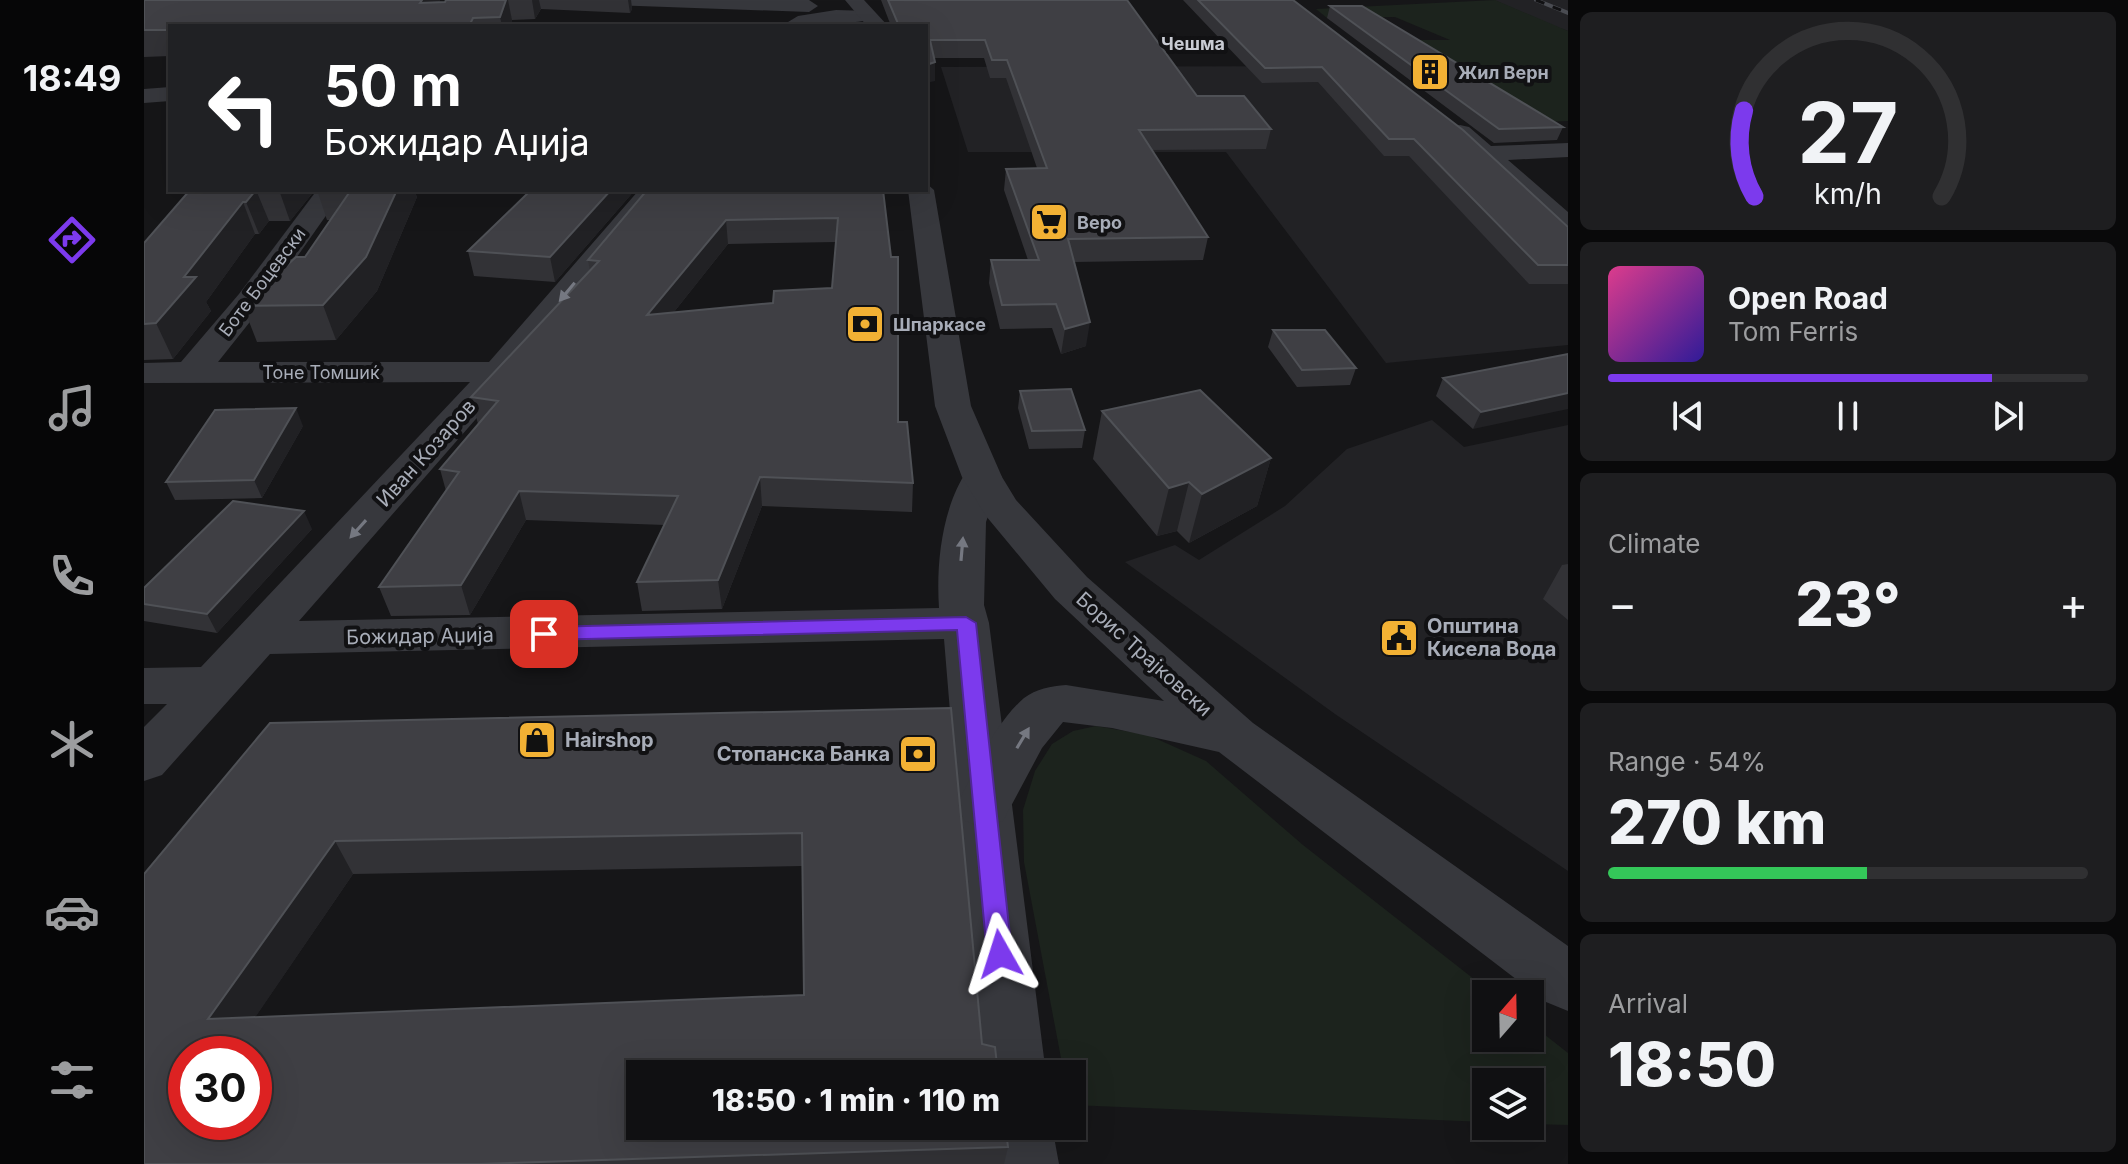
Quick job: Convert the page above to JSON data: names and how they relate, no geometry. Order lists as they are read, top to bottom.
{
  "streets": {
    "street": [
      "Боте Боцевски",
      "Тоне Томшиќ",
      "Иван Козаров",
      "Божидар Аџија",
      "Борис Трајковски"
    ]
  },
  "crossings": [
    ["Боте Боцевски", "Тоне Томшиќ"],
    ["Тоне Томшиќ", "Иван Козаров"],
    ["Иван Козаров", "Божидар Аџија"]
  ],
  "one_way": ["Иван Козаров"],
  "districts": ["Чешма"],
  "places": {
    "building": ["Жил Верн"],
    "supermarket": ["Веро"],
    "bank": ["Шпаркасе", "Стопанска Банка"],
    "public building": ["Општина Кисела Вода"],
    "shop": ["Hairshop"]
  },
  "north": "top",
  "page": {
    "tabs": "18:49",
    "turn": ["50 m", "Божидар Аџија"],
    "song": ["Open Road", "Tom Ferris"],
    "tile": [
      "Climate",
      ["Range · 54%", "270 km"],
      ["Arrival", "18:50"]
    ],
    "heat": ["−", "23°", "+"],
    "limit": "30",
    "trip": "18:50 · 1 min · 110 m",
    "gauge": ["27", "km/h"]
  }
}
